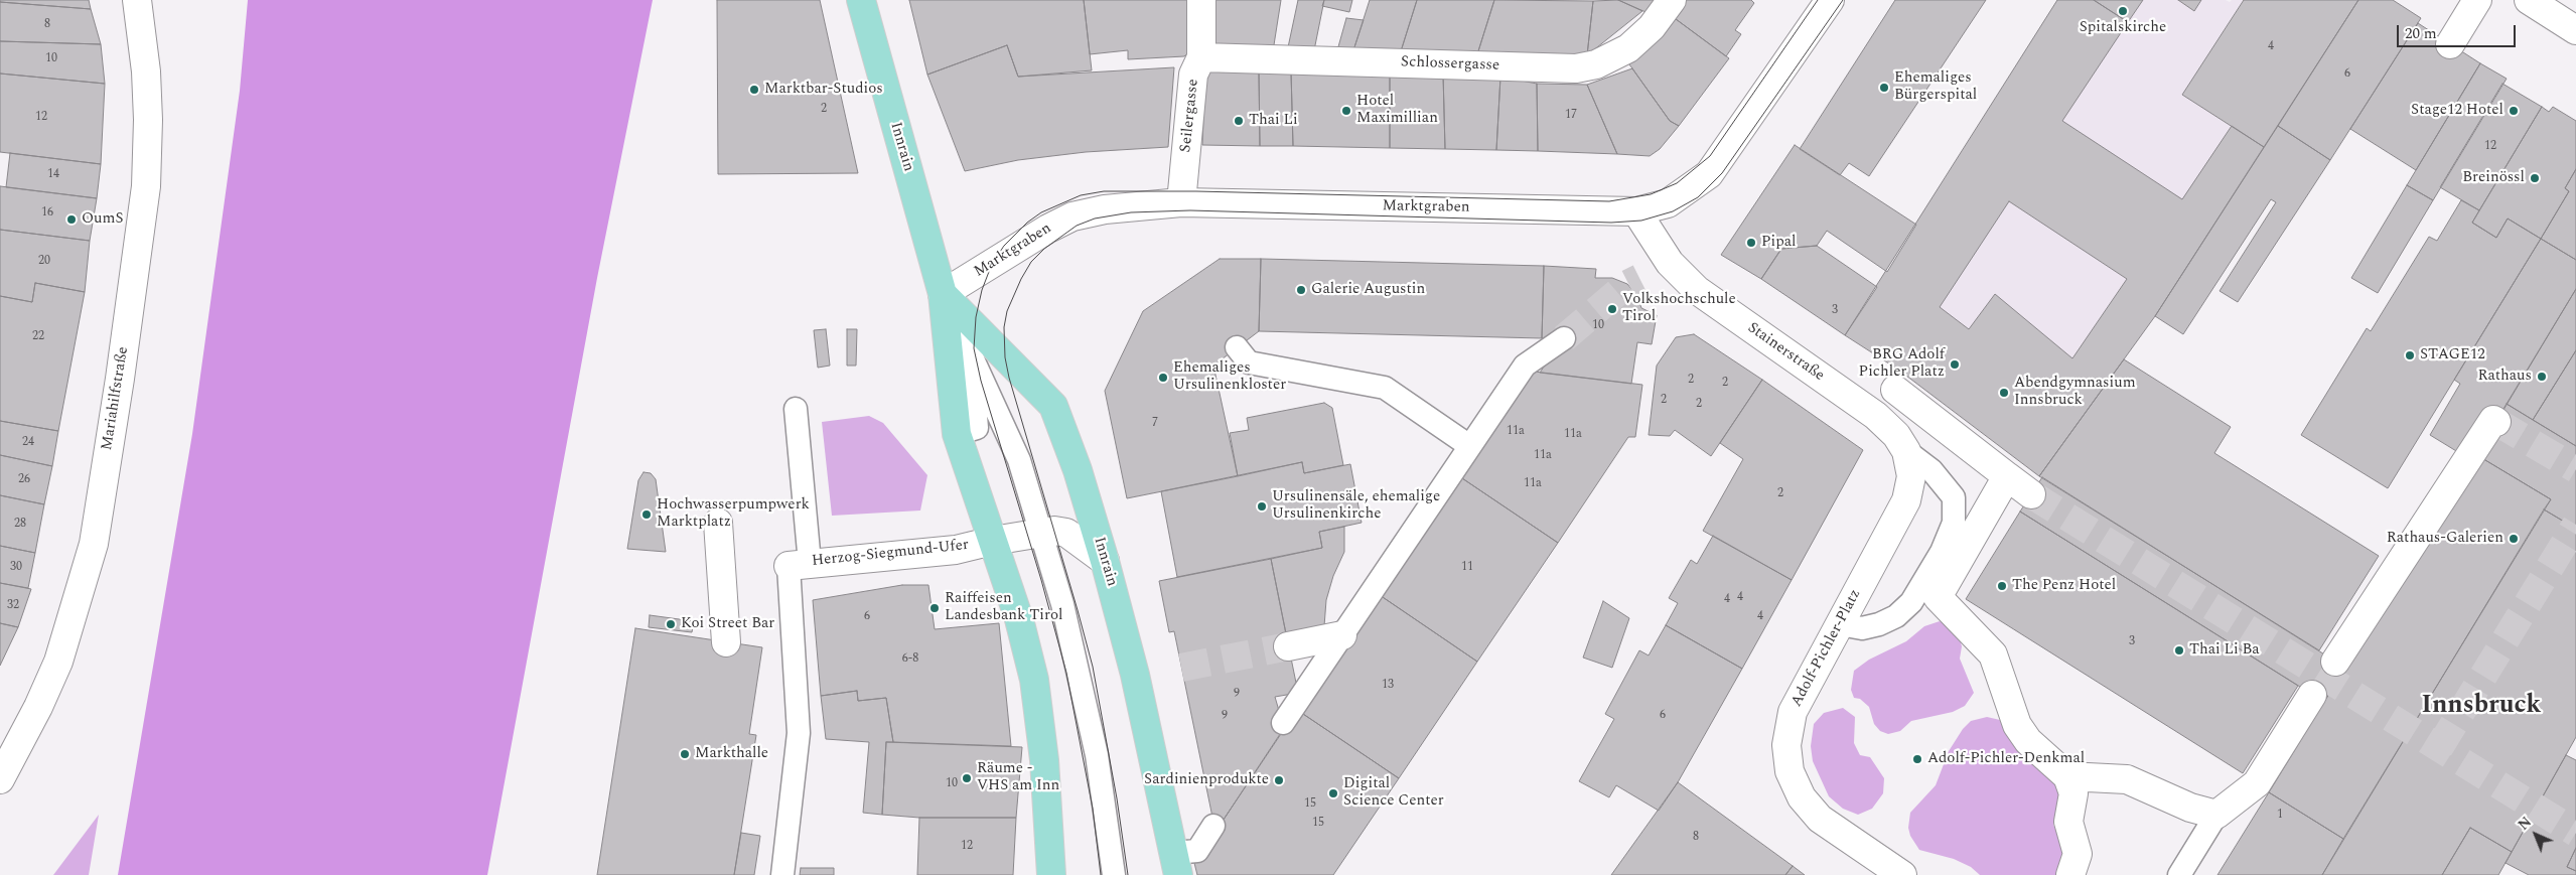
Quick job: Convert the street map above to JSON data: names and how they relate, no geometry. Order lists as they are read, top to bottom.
{
  "streets": {
    "main road": ["Innrain"],
    "street": [
      "Schlossergasse",
      "Seilergasse",
      "Marktgraben",
      "Stainerstraße",
      "Mariahilfstraße",
      "Herzog-Siegmund-Ufer",
      "Adolf-Pichler-Platz"
    ]
  },
  "crossings": [
    ["Schlossergasse", "Seilergasse"],
    ["Seilergasse", "Marktgraben"],
    ["Innrain", "Marktgraben"],
    ["Innrain", "Herzog-Siegmund-Ufer"],
    ["Marktgraben", "Stainerstraße"],
    ["Stainerstraße", "Adolf-Pichler-Platz"]
  ],
  "districts": ["Innsbruck"],
  "places": [
    "Spitalskirche",
    "Ehemaliges Bürgerspital",
    "Marktbar-Studios",
    "Hotel Maximillian",
    "Stage12 Hotel",
    "Thai Li",
    "Breinössl",
    "OumS",
    "Pipal",
    "Galerie Augustin",
    "Volkshochschule Tirol",
    "STAGE12",
    "BRG Adolf Pichler Platz",
    "Rathaus",
    "Ehemaliges Ursulinenkloster",
    "Abendgymnasium Innsbruck",
    "Ursulinensäle, ehemalige Ursulinenkirche",
    "Hochwasserpumpwerk Marktplatz",
    "Rathaus-Galerien",
    "The Penz Hotel",
    "Raiffeisen Landesbank Tirol",
    "Koi Street Bar",
    "Thai Li Ba",
    "Markthalle",
    "Adolf-Pichler-Denkmal",
    "Räume - VHS am Inn",
    "Sardinienprodukte",
    "Digital Science Center"
  ],
  "house_numbers": [
    "8",
    "4",
    "10",
    "6",
    "2",
    "17",
    "12",
    "12",
    "14",
    "16",
    "20",
    "3",
    "10",
    "22",
    "2",
    "2",
    "2",
    "2",
    "7",
    "11a",
    "11a",
    "24",
    "11a",
    "26",
    "11a",
    "2",
    "28",
    "30",
    "11",
    "4",
    "4",
    "32",
    "6",
    "4",
    "3",
    "6-8",
    "13",
    "9",
    "6",
    "9",
    "10",
    "15",
    "1",
    "15",
    "8",
    "12"
  ],
  "scale_bar": "20 m",
  "north": "top left"
}
